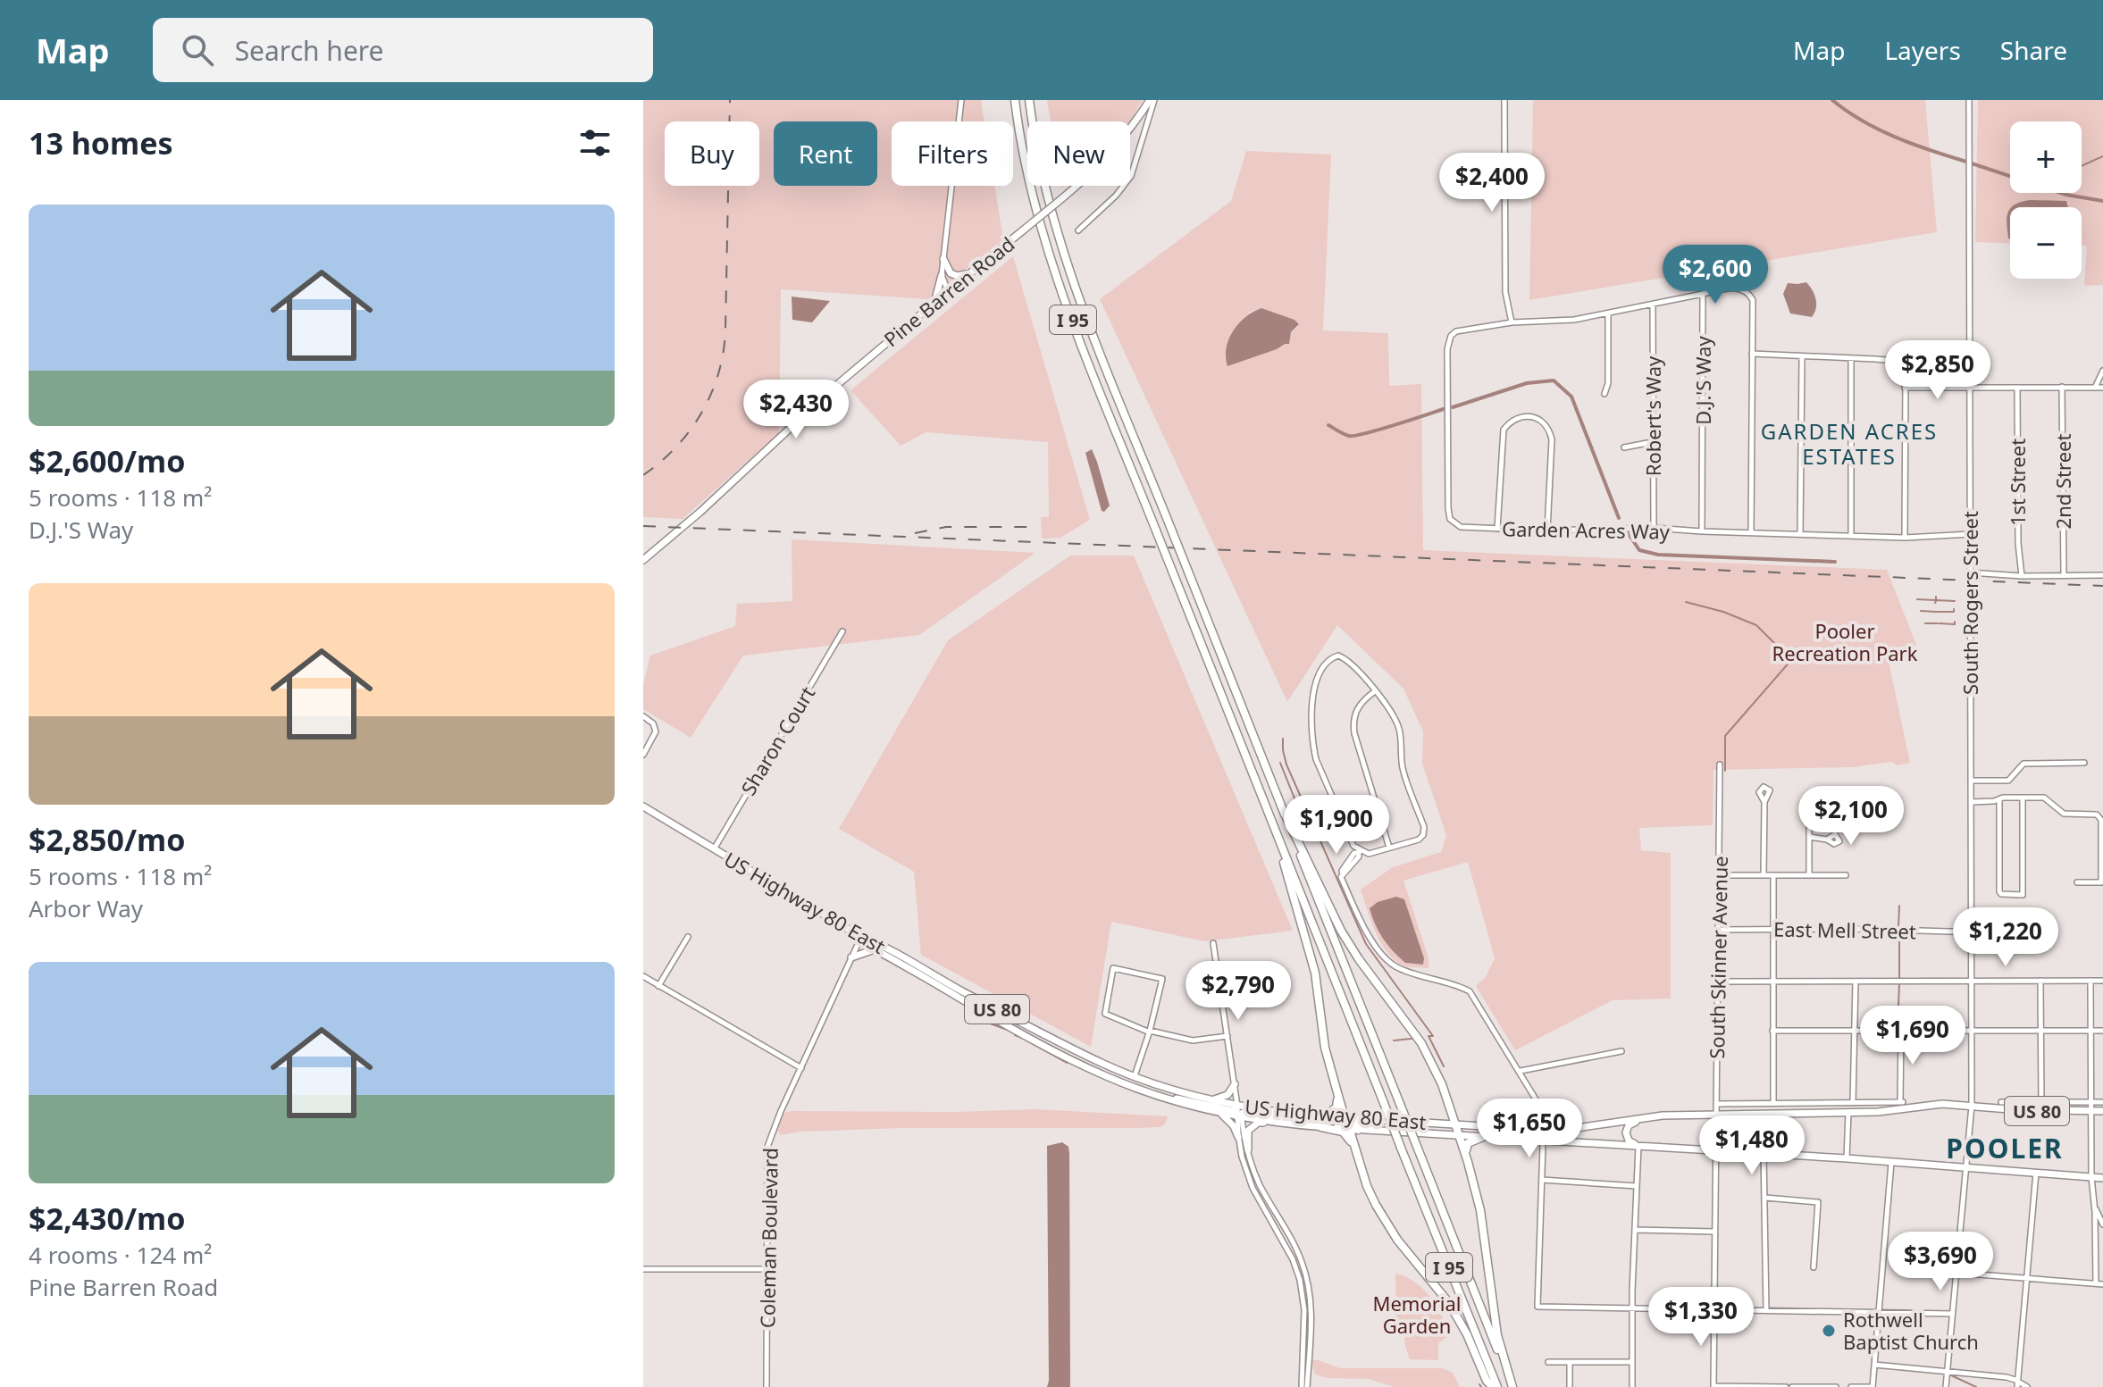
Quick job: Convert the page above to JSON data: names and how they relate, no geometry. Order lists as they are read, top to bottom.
{
  "streets": {
    "highway": ["I 95"],
    "main road": ["Pine Barren Road", "US Highway 80 East", "US 80"],
    "street": [
      "D.J.'S Way",
      "Robert's Way",
      "2nd Street",
      "1st Street",
      "Garden Acres Way",
      "South Rogers Street",
      "Sharon Court",
      "East Mell Street",
      "South Skinner Avenue",
      "Coleman Boulevard"
    ]
  },
  "crossings": [
    ["D.J.'S Way", "Garden Acres Way"],
    ["Robert's Way", "Garden Acres Way"],
    ["Garden Acres Way", "South Rogers Street"],
    ["South Rogers Street", "US Highway 80 East"],
    ["South Rogers Street", "East Mell Street"],
    ["South Rogers Street", "US 80"],
    ["Sharon Court", "US Highway 80 East"],
    ["US Highway 80 East", "South Skinner Avenue"],
    ["US Highway 80 East", "US 80"],
    ["US Highway 80 East", "Coleman Boulevard"],
    ["East Mell Street", "South Skinner Avenue"],
    ["US 80", "Coleman Boulevard"]
  ],
  "districts": ["GARDEN ACRES ESTATES", "POOLER"],
  "parks": ["Pooler Recreation Park", "Memorial Garden"],
  "places": ["Rothwell Baptist Church"],
  "page": {
    "header": "Map",
    "search": "Search here",
    "nav": ["Map", "Layers", "Share"],
    "heading": "13 homes",
    "map_buttons": ["+", "−"],
    "chip": [
      "Buy",
      "Rent",
      "Filters",
      "New"
    ],
    "price": [
      "$2,400",
      "$2,600",
      "$2,850",
      "$2,430",
      "$2,100",
      "$1,900",
      "$1,220",
      "$2,790",
      "$1,690",
      "$1,650",
      "$1,480",
      "$3,690",
      "$1,330"
    ],
    "list": [
      {
        "name": "$2,600/mo",
        "note": "5 rooms · 118 m² · D.J.'S Way"
      },
      {
        "name": "$2,850/mo",
        "note": "5 rooms · 118 m² · Arbor Way"
      },
      {
        "name": "$2,430/mo",
        "note": "4 rooms · 124 m² · Pine Barren Road"
      }
    ]
  }
}
